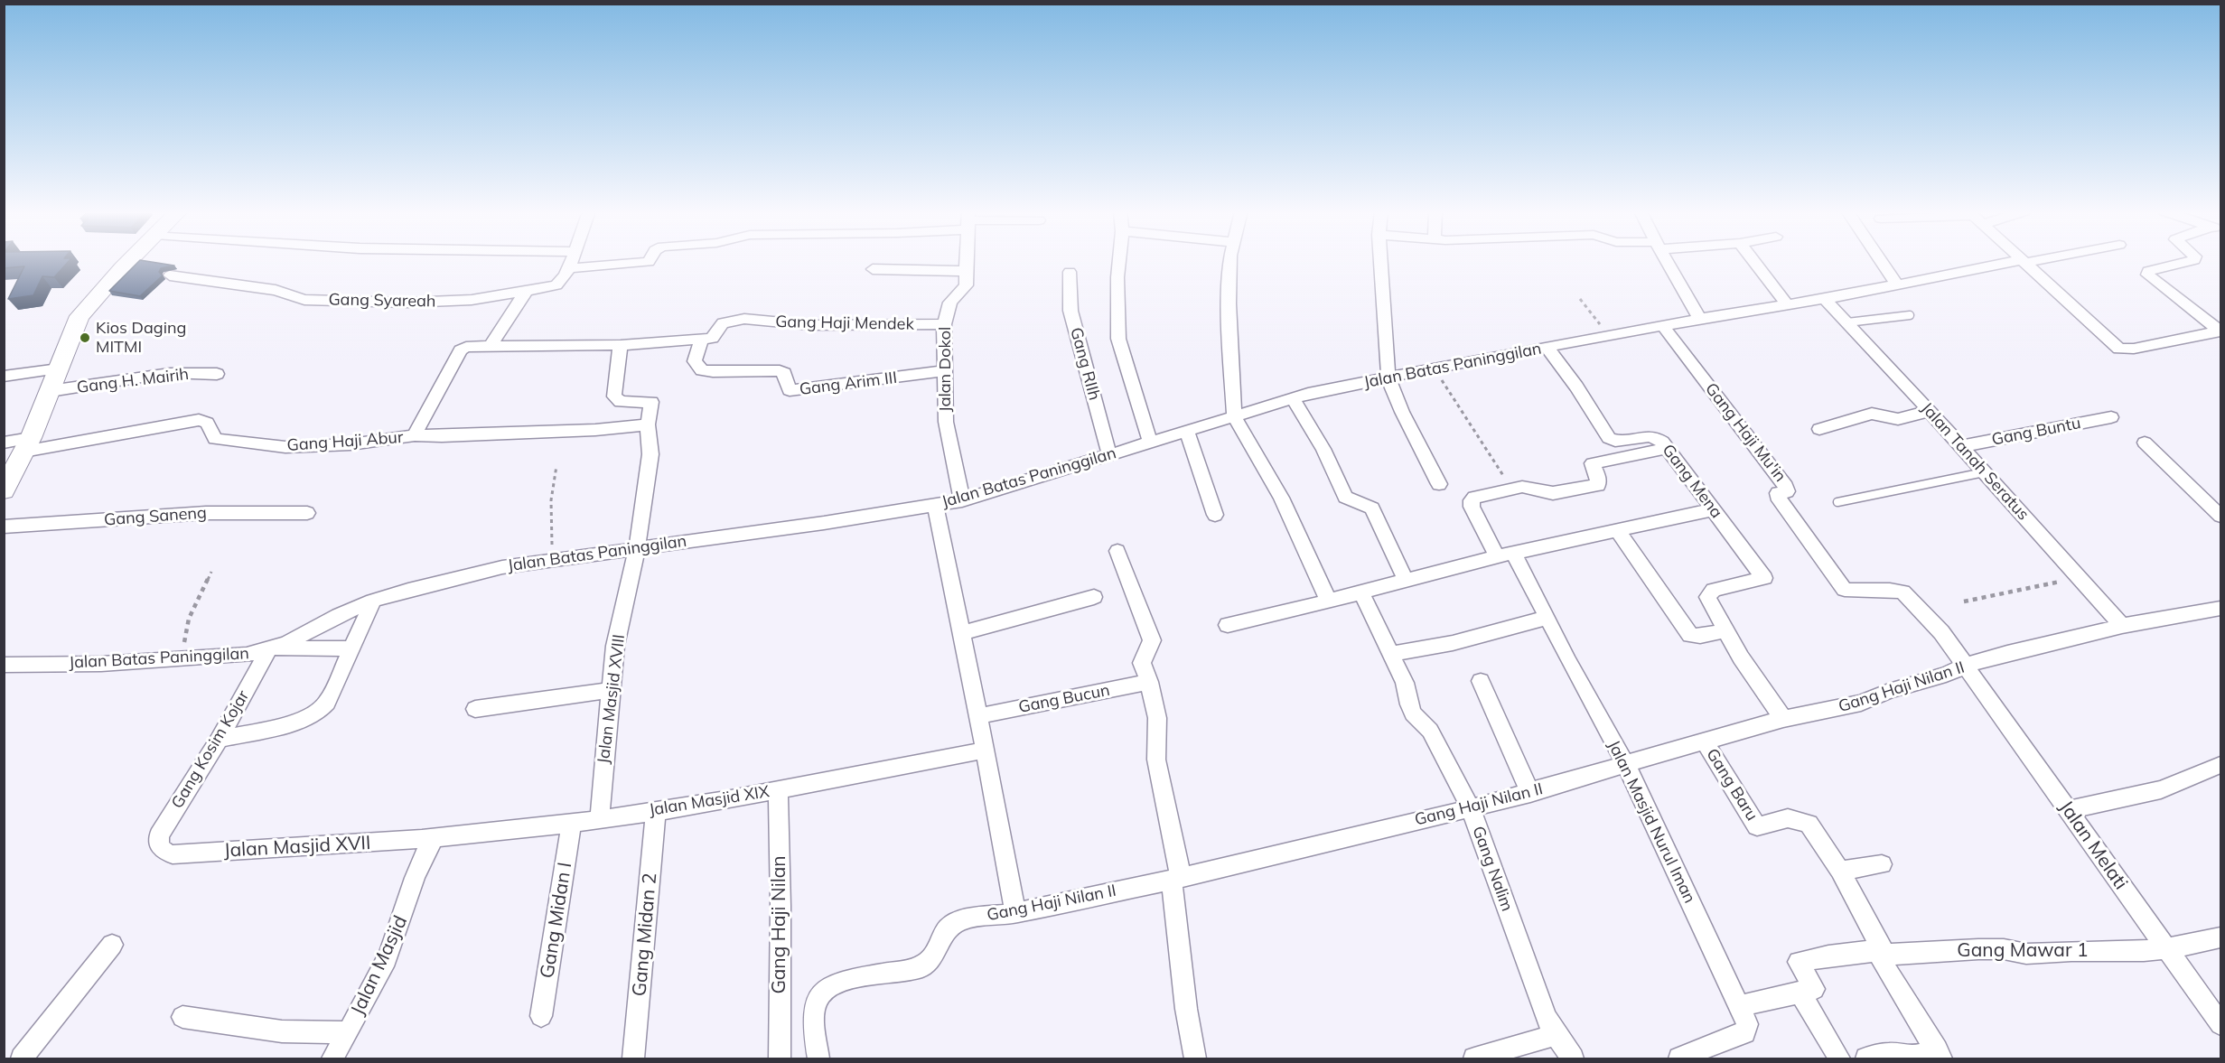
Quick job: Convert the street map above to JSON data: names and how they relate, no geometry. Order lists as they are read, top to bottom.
{
  "streets": {
    "street": [
      "Gang Syareah",
      "Gang Haji Mendek",
      "Gang RIIh",
      "Jalan Batas Paninggilan",
      "Jalan Dokol",
      "Gang H. Mairih",
      "Gang Arim III",
      "Gang Buntu",
      "Gang Haji Mu'in",
      "Gang Haji Abur",
      "Jalan Tanah Seratus",
      "Gang Mena",
      "Gang Saneng",
      "Gang Haji Nilan II",
      "Jalan Masjid XVIII",
      "Gang Bucun",
      "Gang Kosim Kojar",
      "Gang Baru",
      "Jalan Masjid XIX",
      "Jalan Masjid Nurul Iman",
      "Jalan Melati",
      "Jalan Masjid XVII",
      "Gang Nalim",
      "Gang Midan I",
      "Gang Haji Nilan",
      "Gang Midan 2",
      "Gang Mawar 1",
      "Jalan Masjid"
    ]
  },
  "crossings": [
    ["Gang Haji Mendek", "Jalan Dokol"],
    ["Gang Haji Mendek", "Gang Arim III"],
    ["Gang RIIh", "Jalan Batas Paninggilan"],
    ["Jalan Batas Paninggilan", "Jalan Dokol"],
    ["Jalan Batas Paninggilan", "Gang Haji Mu'in"],
    ["Jalan Batas Paninggilan", "Jalan Tanah Seratus"],
    ["Jalan Batas Paninggilan", "Gang Mena"],
    ["Jalan Batas Paninggilan", "Jalan Masjid XVIII"],
    ["Jalan Batas Paninggilan", "Gang Kosim Kojar"],
    ["Jalan Dokol", "Gang Arim III"],
    ["Gang Buntu", "Jalan Tanah Seratus"],
    ["Gang Haji Mu'in", "Jalan Melati"],
    ["Gang Haji Abur", "Jalan Masjid XVIII"],
    ["Jalan Tanah Seratus", "Gang Haji Nilan II"],
    ["Gang Haji Nilan II", "Gang Baru"],
    ["Gang Haji Nilan II", "Jalan Masjid Nurul Iman"],
    ["Gang Haji Nilan II", "Jalan Melati"],
    ["Gang Haji Nilan II", "Gang Nalim"],
    ["Jalan Masjid XVIII", "Jalan Masjid XIX"],
    ["Gang Kosim Kojar", "Jalan Masjid XVII"],
    ["Jalan Masjid XIX", "Jalan Masjid XVII"],
    ["Jalan Masjid XIX", "Gang Midan I"],
    ["Jalan Masjid XIX", "Gang Haji Nilan"],
    ["Jalan Masjid XIX", "Gang Midan 2"],
    ["Jalan Masjid XIX", "Jalan Masjid"],
    ["Jalan Melati", "Gang Mawar 1"],
    ["Jalan Masjid XVII", "Jalan Masjid"]
  ],
  "places": ["Kios Daging MITMI"]
}
